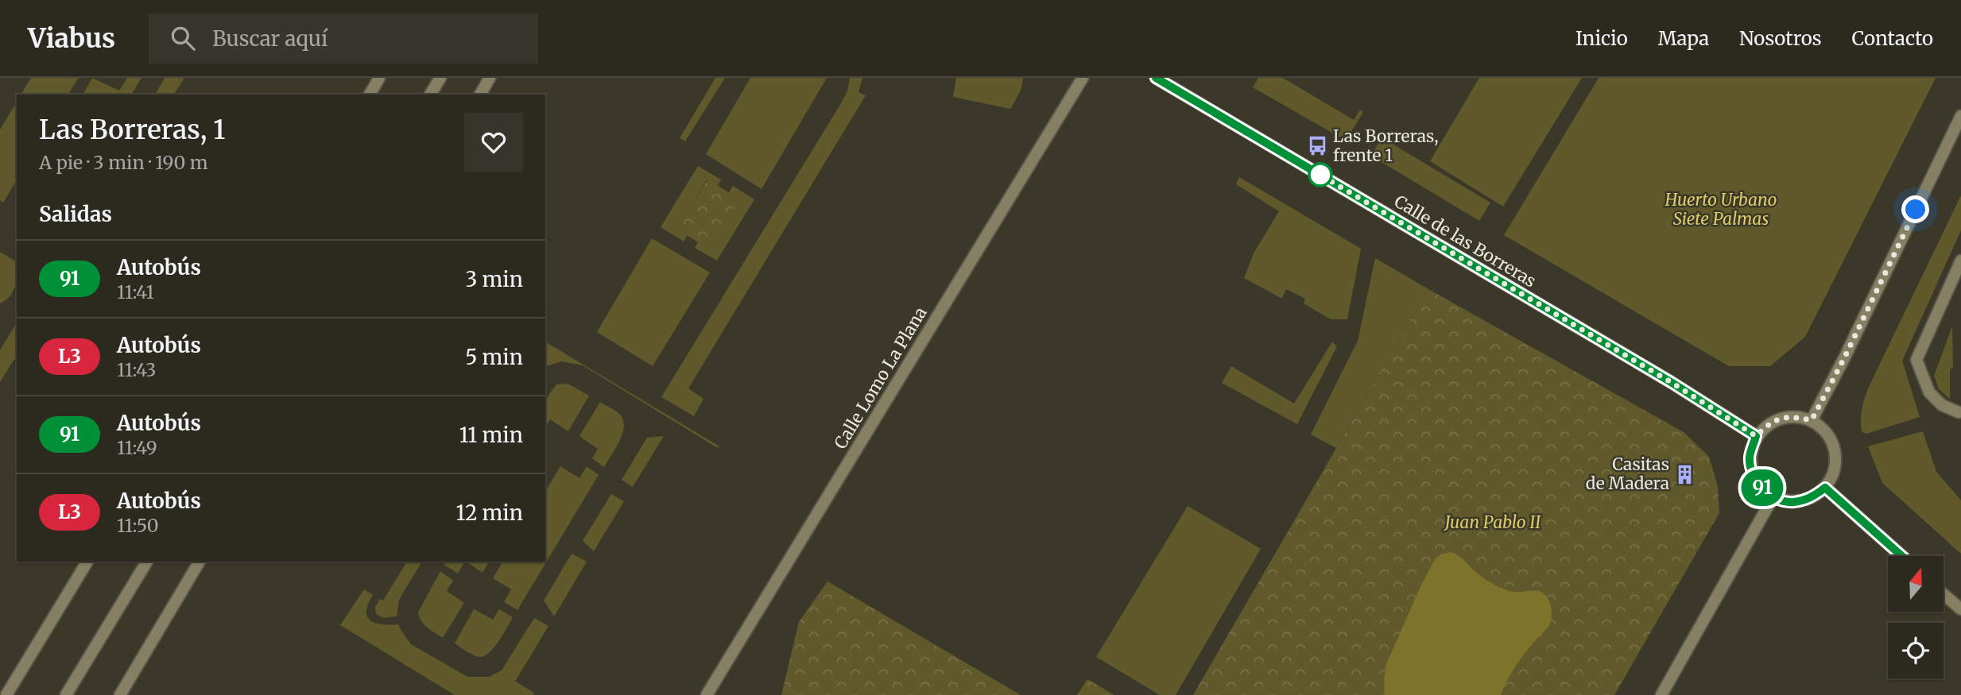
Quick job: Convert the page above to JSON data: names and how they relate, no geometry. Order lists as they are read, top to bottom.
{
  "streets": {
    "street": ["Calle de las Borreras", "Calle Lomo La Plana"]
  },
  "parks": ["Huerto Urbano Siete Palmas", "Juan Pablo II"],
  "places": {
    "bus stop": ["Las Borreras, frente 1"],
    "building": ["Casitas de Madera"]
  },
  "lines": ["bus line 91"],
  "north": "top",
  "page": {
    "header": "Viabus",
    "search": "Buscar aquí",
    "nav": [
      "Inicio",
      "Mapa",
      "Nosotros",
      "Contacto"
    ],
    "on_map": "91",
    "heading": [
      ["Las Borreras, 1", "A pie · 3 min · 190 m"],
      "Salidas"
    ],
    "list": [
      {
        "mark": "91",
        "name": "Autobús",
        "note": "11:41",
        "value": "3 min"
      },
      {
        "mark": "L3",
        "name": "Autobús",
        "note": "11:43",
        "value": "5 min"
      },
      {
        "mark": "91",
        "name": "Autobús",
        "note": "11:49",
        "value": "11 min"
      },
      {
        "mark": "L3",
        "name": "Autobús",
        "note": "11:50",
        "value": "12 min"
      }
    ]
  }
}
